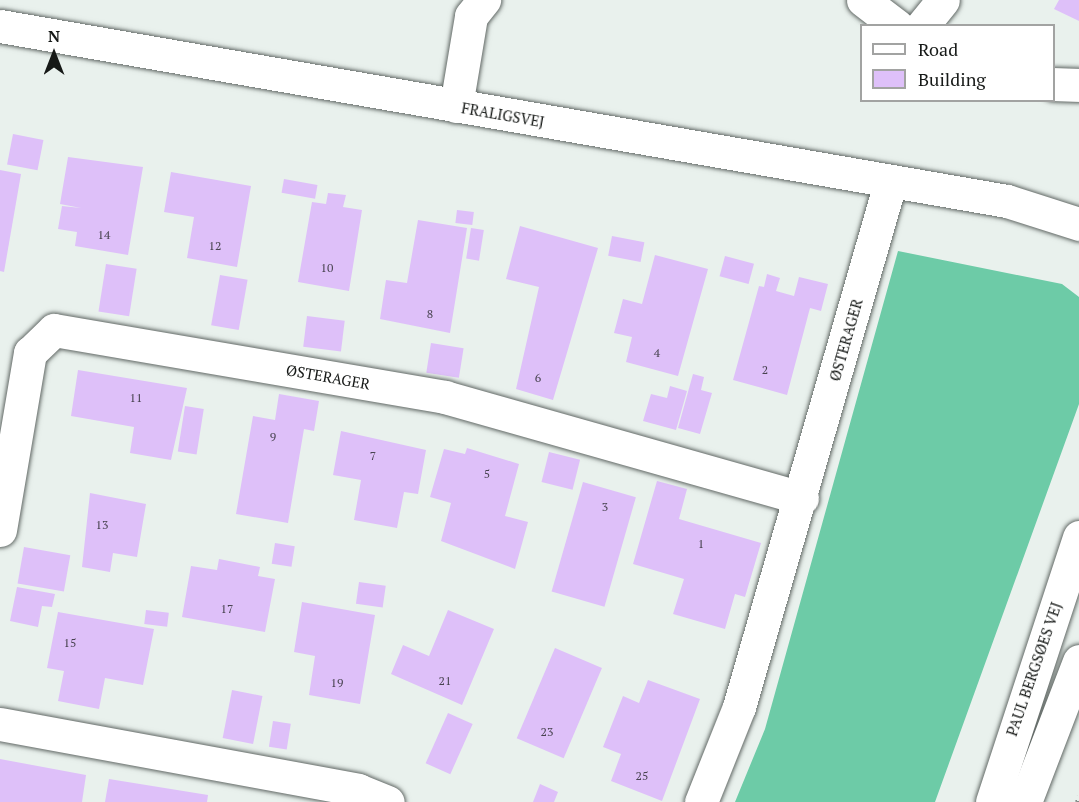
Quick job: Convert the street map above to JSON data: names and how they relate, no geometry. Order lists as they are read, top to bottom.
{
  "streets": {
    "street": ["FRALIGSVEJ", "ØSTERAGER", "PAUL BERGSØES VEJ"]
  },
  "crossings": [
    ["FRALIGSVEJ", "ØSTERAGER"]
  ],
  "house_numbers": [
    "14",
    "12",
    "10",
    "8",
    "4",
    "2",
    "6",
    "11",
    "9",
    "7",
    "5",
    "3",
    "13",
    "1",
    "17",
    "15",
    "21",
    "19",
    "23",
    "25"
  ],
  "legend": ["Road", "Building"],
  "north": "top"
}
